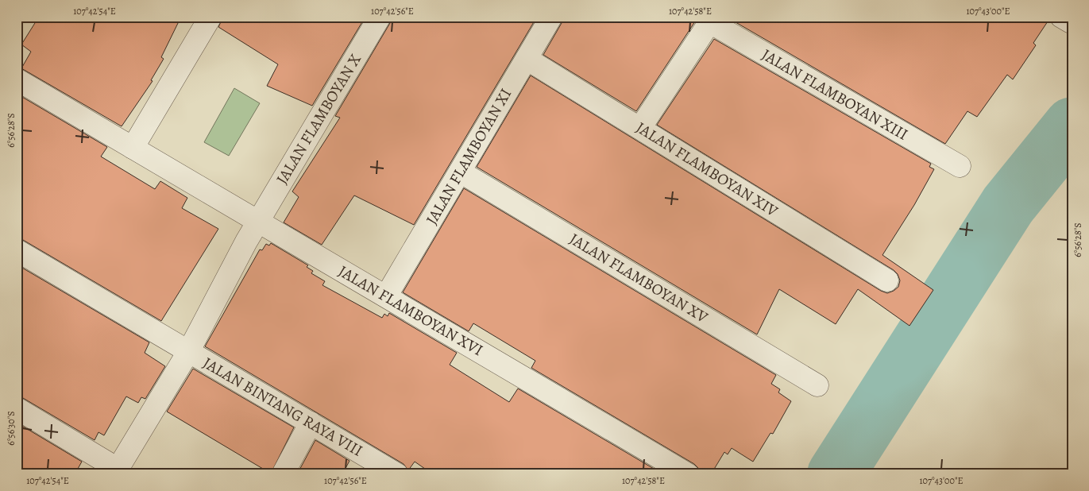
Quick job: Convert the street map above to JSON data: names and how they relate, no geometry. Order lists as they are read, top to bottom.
{
  "streets": {
    "street": [
      "JALAN FLAMBOYAN XIII",
      "JALAN FLAMBOYAN X",
      "JALAN FLAMBOYAN XI",
      "JALAN FLAMBOYAN XIV",
      "JALAN FLAMBOYAN XV",
      "JALAN FLAMBOYAN XVI",
      "JALAN BINTANG RAYA VIII"
    ]
  },
  "crossings": [
    ["JALAN FLAMBOYAN X", "JALAN FLAMBOYAN XVI"],
    ["JALAN FLAMBOYAN X", "JALAN BINTANG RAYA VIII"],
    ["JALAN FLAMBOYAN XI", "JALAN FLAMBOYAN XIV"],
    ["JALAN FLAMBOYAN XI", "JALAN FLAMBOYAN XV"],
    ["JALAN FLAMBOYAN XI", "JALAN FLAMBOYAN XVI"]
  ],
  "coordinates": [
    "107°42'54\"E",
    "107°42'56\"E",
    "107°42'58\"E",
    "107°43'00\"E",
    "6°56'28\"S",
    "6°56'30\"S"
  ]
}
